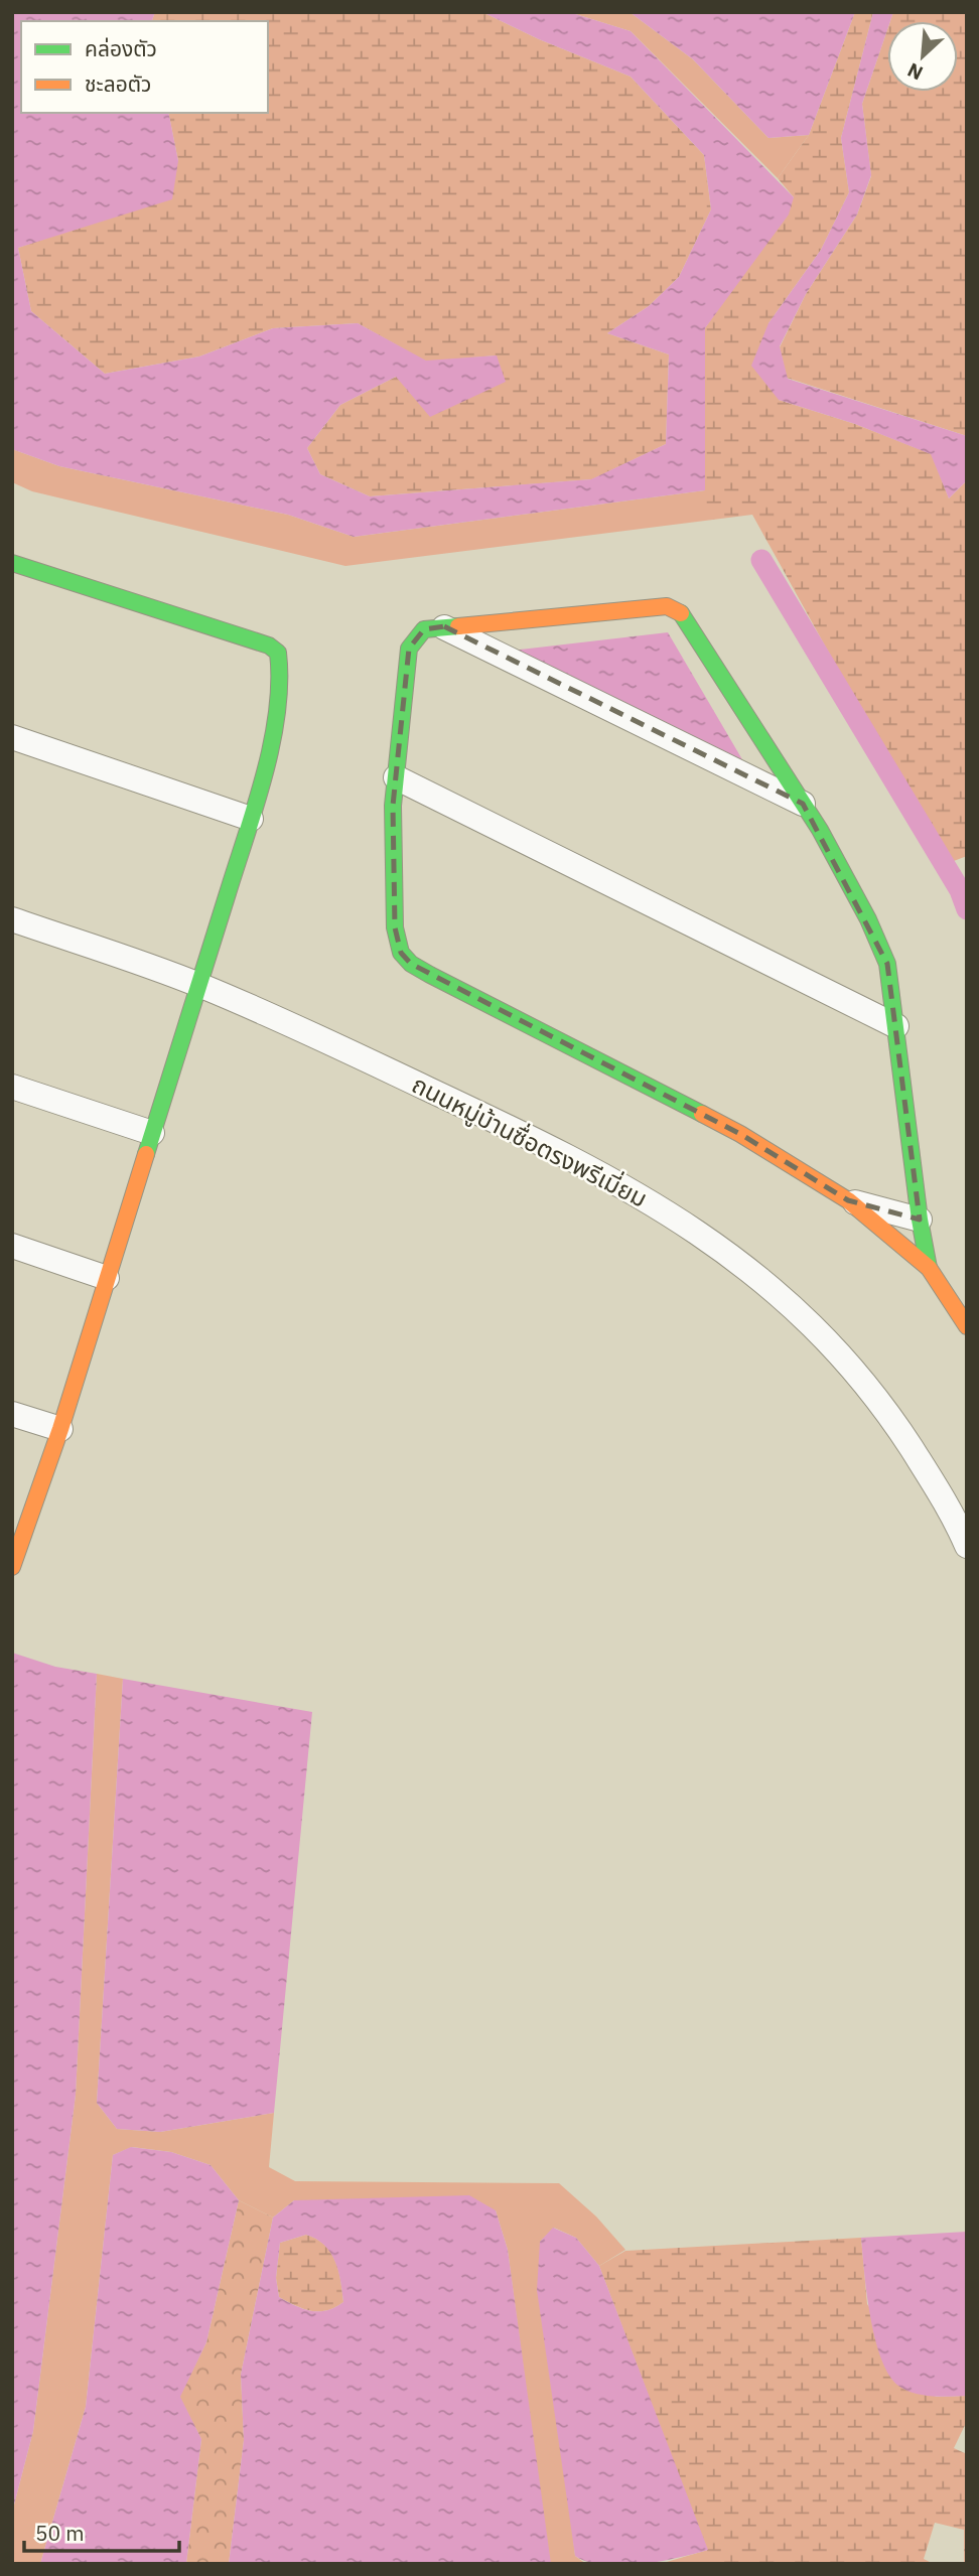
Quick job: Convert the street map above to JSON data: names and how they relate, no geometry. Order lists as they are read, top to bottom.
{
  "streets": {
    "street": ["ถนนหมู่บ้านซื่อตรงพรีเมี่ยม"]
  },
  "legend": ["คล่องตัว", "ชะลอตัว"],
  "scale_bar": "50 m",
  "north": "bottom left"
}
